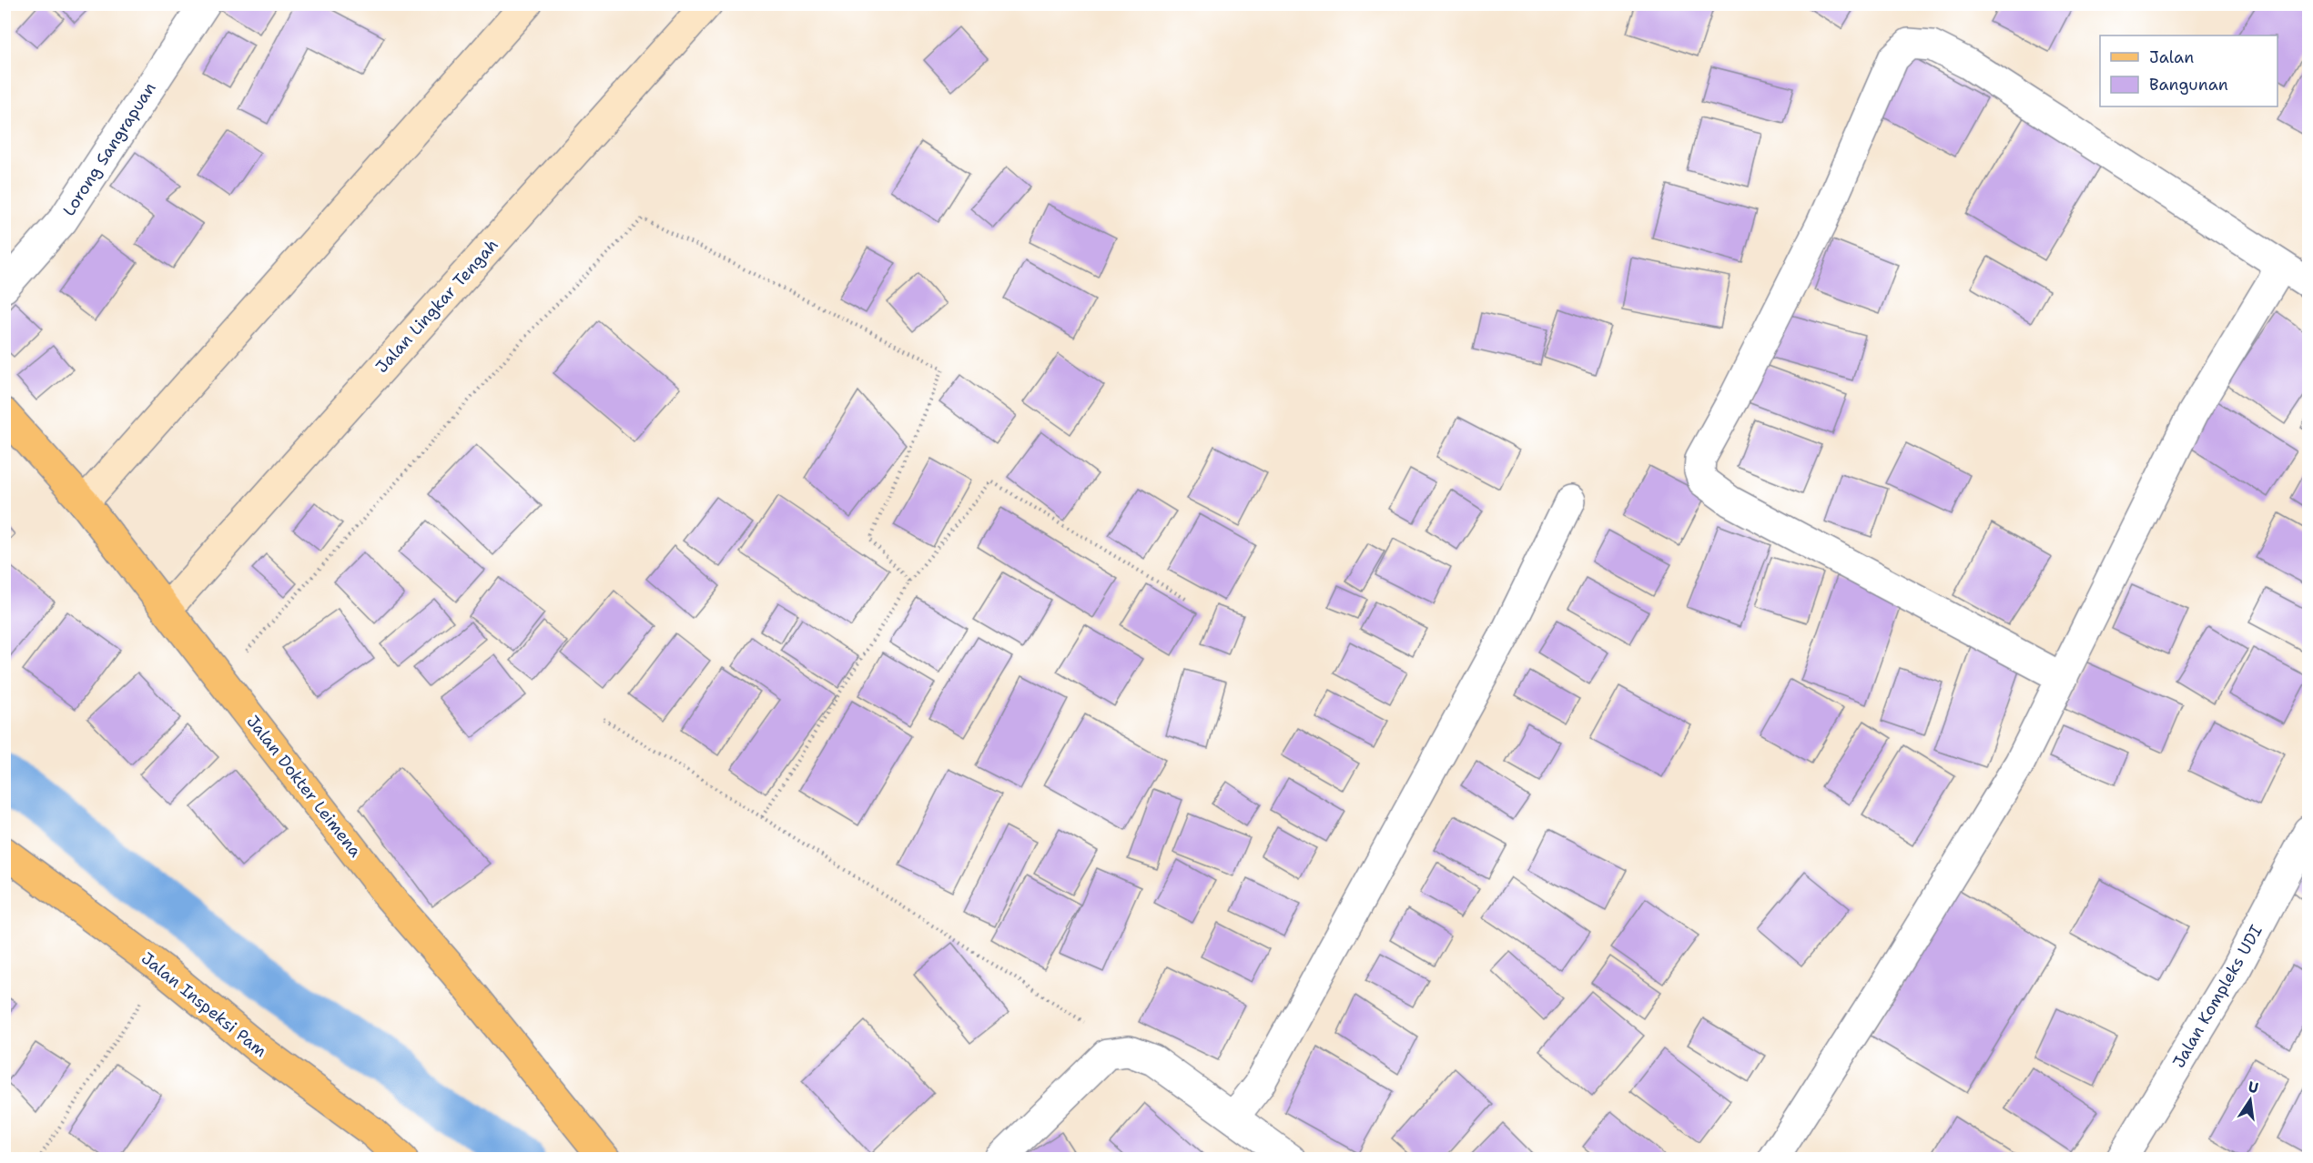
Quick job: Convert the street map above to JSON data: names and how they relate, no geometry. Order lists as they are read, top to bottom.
{
  "streets": {
    "main road": ["Jalan Lingkar Tengah", "Jalan Dokter Leimena", "Jalan Inspeksi Pam"],
    "street": ["Lorong Sangrapuan", "Jalan Kompleks UDI"]
  },
  "crossings": [
    ["Jalan Lingkar Tengah", "Jalan Dokter Leimena"]
  ],
  "legend": ["Jalan", "Bangunan"],
  "north": "top"
}
